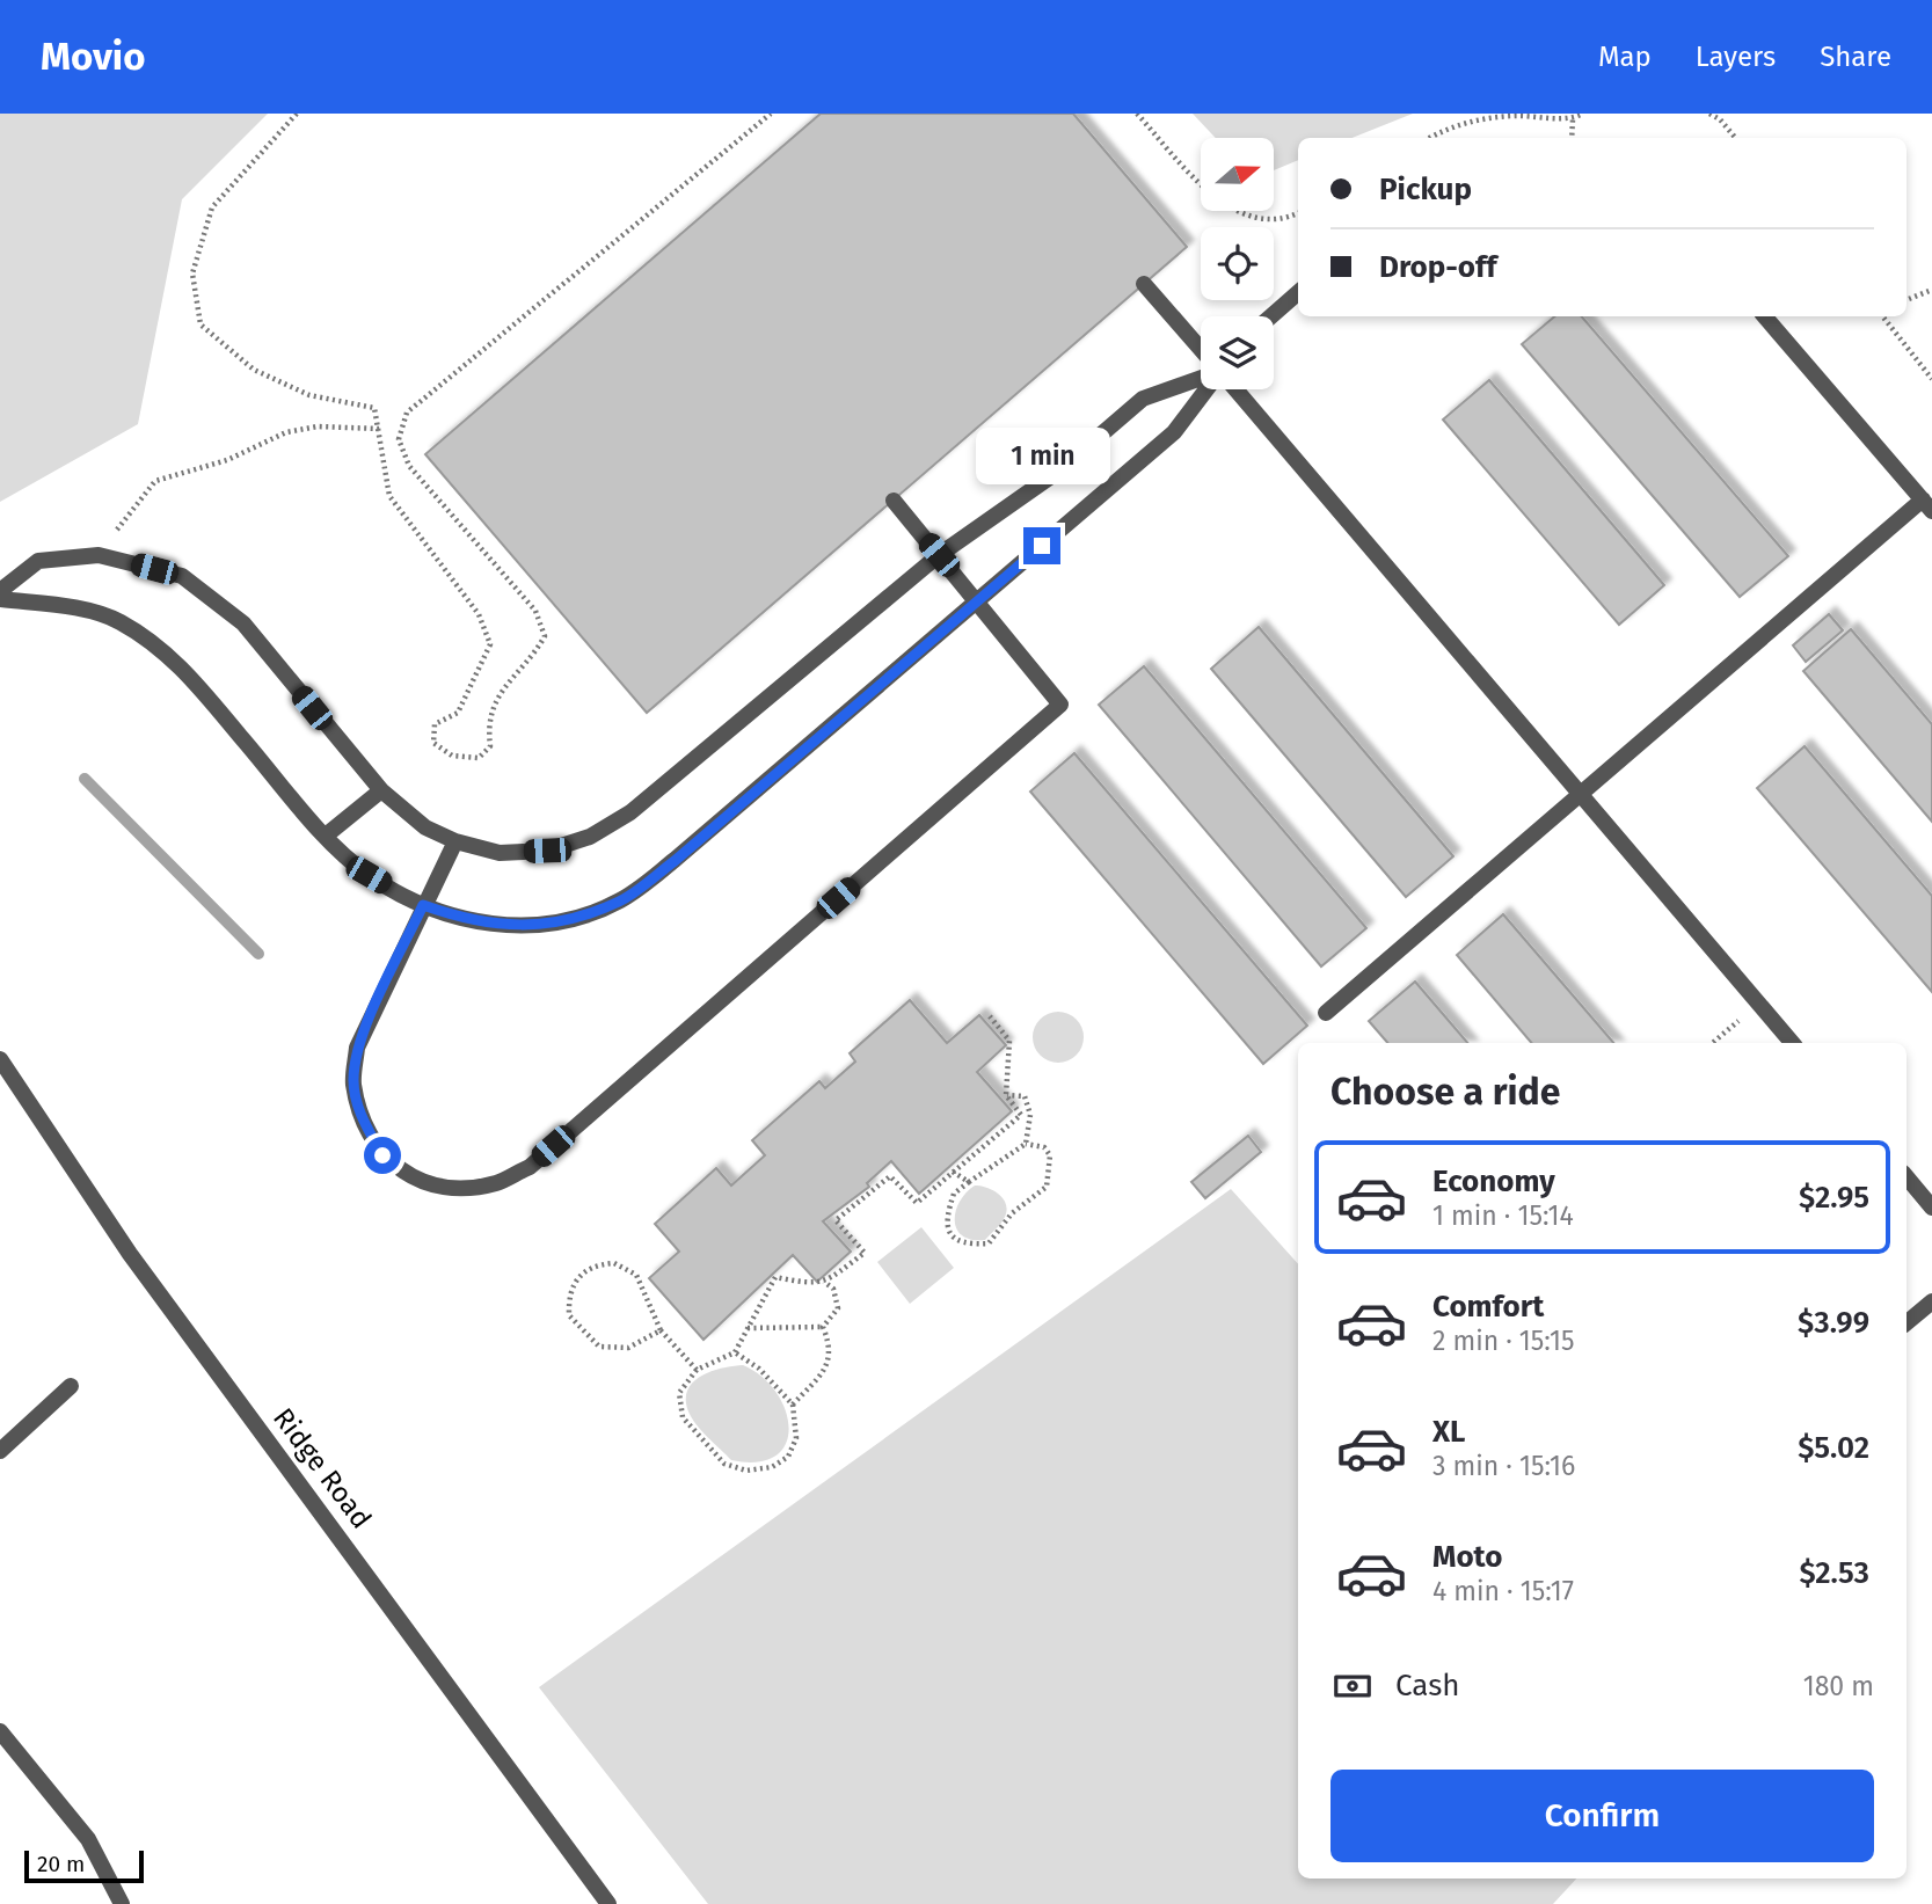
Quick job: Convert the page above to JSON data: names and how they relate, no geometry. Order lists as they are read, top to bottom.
{
  "streets": {
    "street": ["Ridge Road"]
  },
  "scale_bar": "20 m",
  "north": "right",
  "page": {
    "header": "Movio",
    "nav": ["Map", "Layers", "Share"],
    "banner": ["Pickup", "Drop-off"],
    "bubble": "1 min",
    "heading": "Choose a ride",
    "list": [
      {
        "name": "Economy",
        "note": "1 min · 15:14",
        "value": "$2.95"
      },
      {
        "name": "Comfort",
        "note": "2 min · 15:15",
        "value": "$3.99"
      },
      {
        "name": "XL",
        "note": "3 min · 15:16",
        "value": "$5.02"
      },
      {
        "name": "Moto",
        "note": "4 min · 15:17",
        "value": "$2.53"
      }
    ],
    "pay": ["Cash", "180 m"],
    "buttons": "Confirm",
    "scale": "20 m"
  }
}
